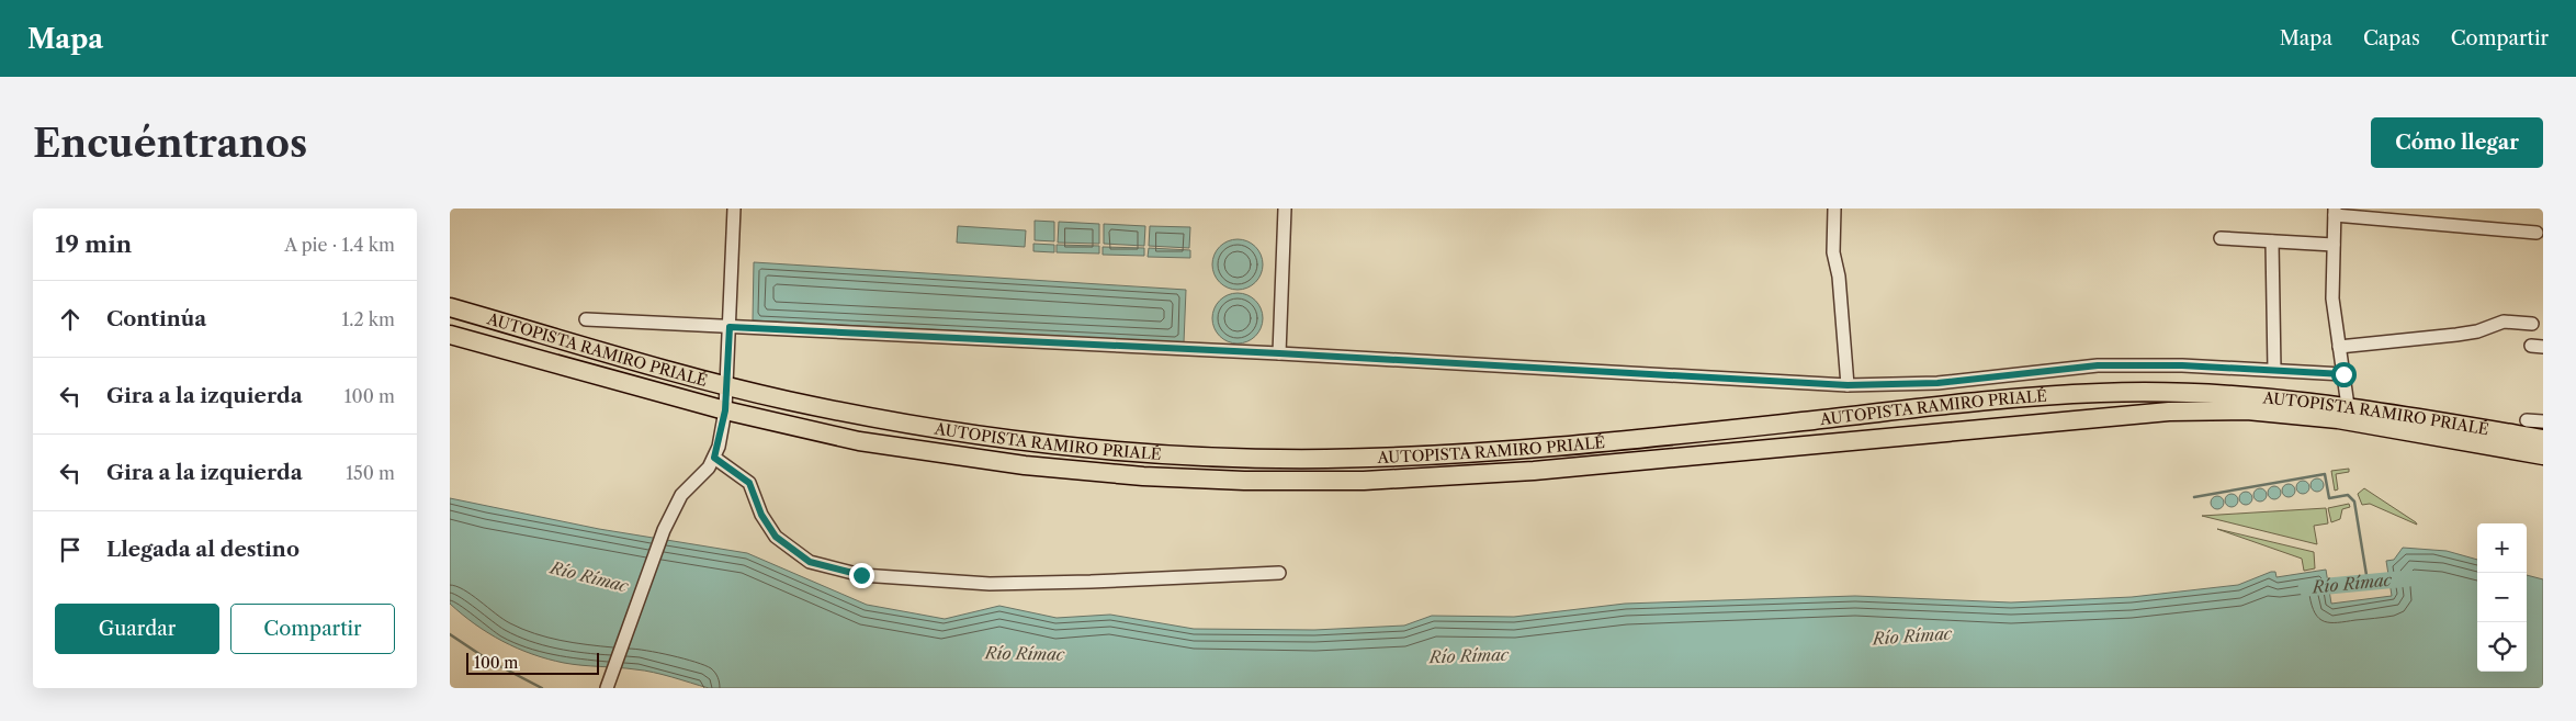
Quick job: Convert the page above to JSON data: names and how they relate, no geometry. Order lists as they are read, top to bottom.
{
  "streets": {
    "highway": ["AUTOPISTA RAMIRO PRIALÉ"]
  },
  "water": ["Río Rímac"],
  "scale_bar": "100 m",
  "page": {
    "header": "Mapa",
    "nav": ["Mapa", "Capas", "Compartir"],
    "buttons": [
      "Cómo llegar",
      ["Guardar", "Compartir"]
    ],
    "title": "Encuéntranos",
    "heading": ["19 min", "A pie · 1.4 km"],
    "list": [
      ["Continúa", "1.2 km"],
      ["Gira a la izquierda", "100 m"],
      ["Gira a la izquierda", "150 m"],
      "Llegada al destino"
    ],
    "map_buttons": ["+", "−"],
    "scale": "100 m"
  }
}
